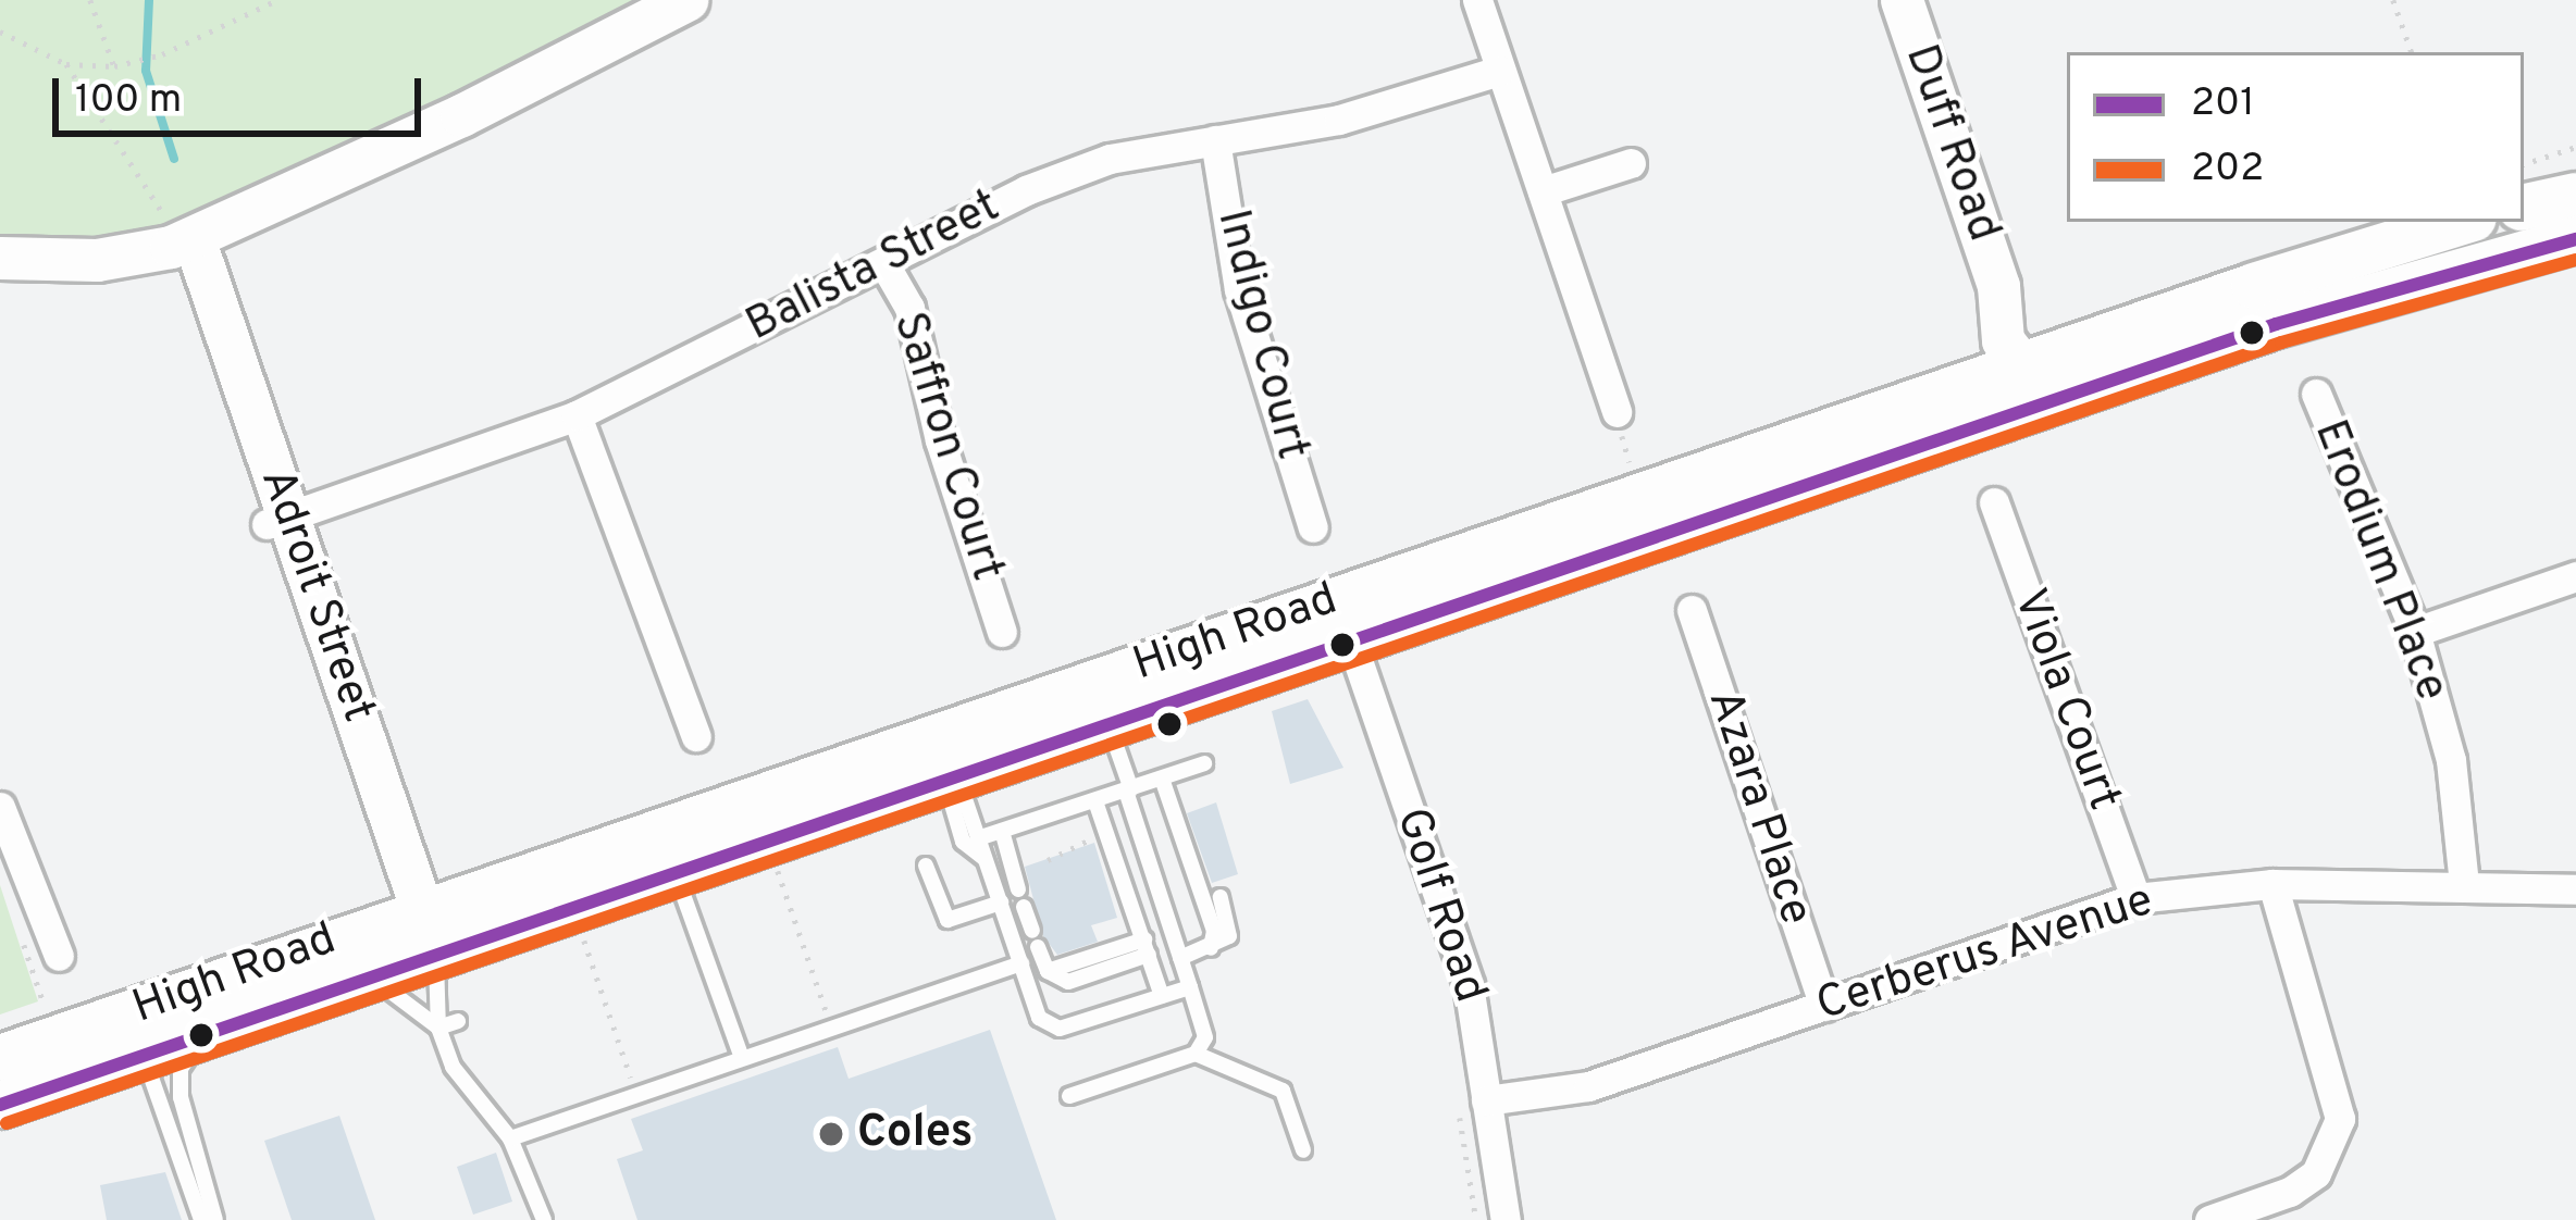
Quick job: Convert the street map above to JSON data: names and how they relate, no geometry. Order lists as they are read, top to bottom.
{
  "streets": {
    "main road": ["High Road"],
    "street": [
      "Duff Road",
      "Balista Street",
      "Indigo Court",
      "Saffron Court",
      "Erodium Place",
      "Adroit Street",
      "Viola Court",
      "Azara Place",
      "Golf Road",
      "Cerberus Avenue"
    ]
  },
  "crossings": [
    ["Duff Road", "High Road"],
    ["Balista Street", "Indigo Court"],
    ["Balista Street", "Saffron Court"],
    ["Balista Street", "Adroit Street"],
    ["Erodium Place", "Cerberus Avenue"],
    ["Adroit Street", "High Road"],
    ["High Road", "Golf Road"],
    ["Viola Court", "Cerberus Avenue"],
    ["Azara Place", "Cerberus Avenue"],
    ["Golf Road", "Cerberus Avenue"]
  ],
  "places": ["Coles"],
  "lines": ["transit line 201", "transit line 202"],
  "legend": ["201", "202"],
  "scale_bar": "100 m"
}
